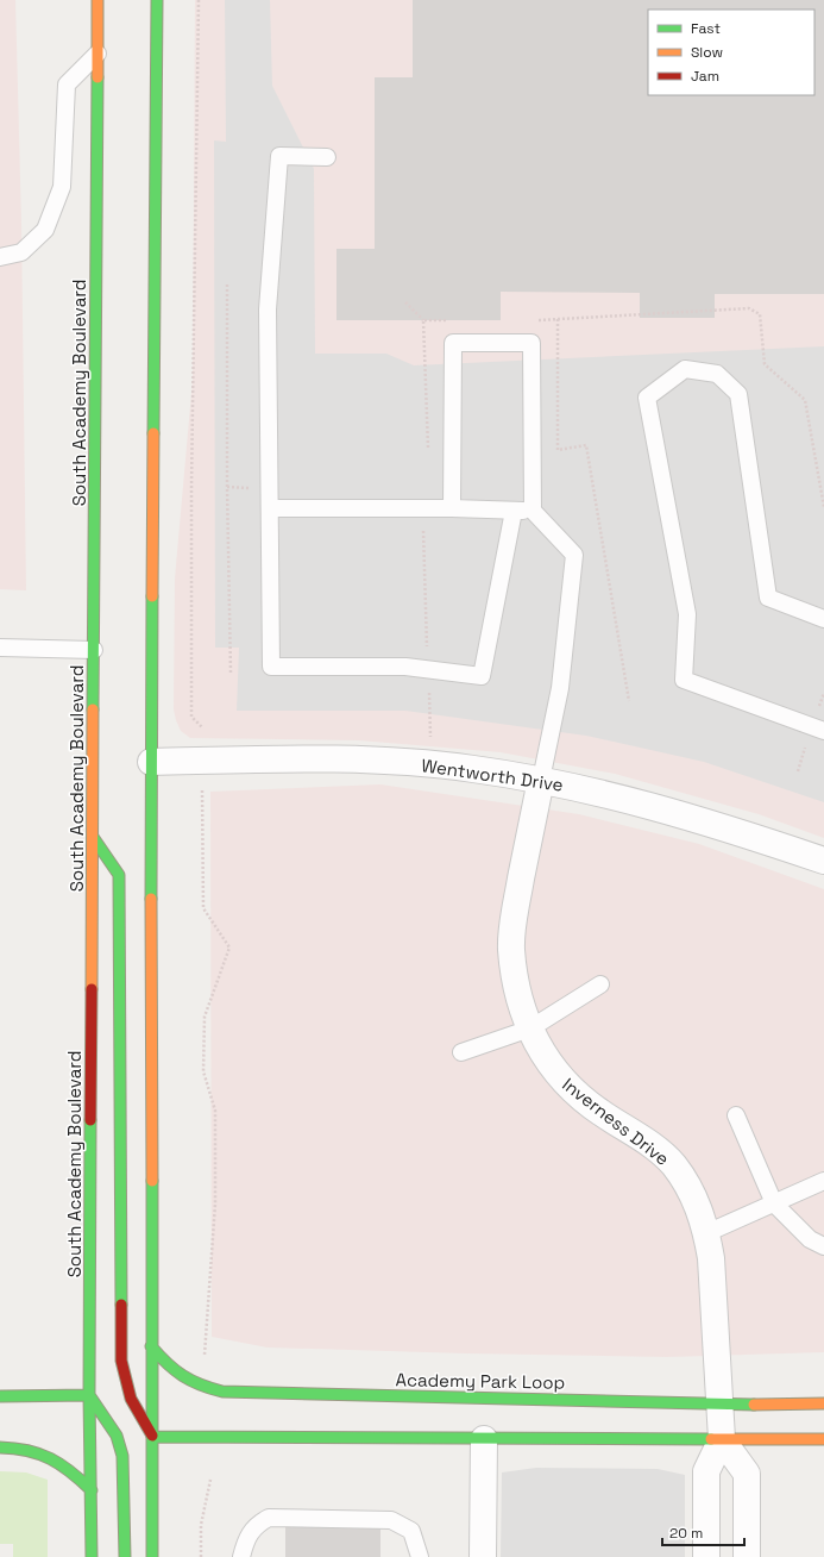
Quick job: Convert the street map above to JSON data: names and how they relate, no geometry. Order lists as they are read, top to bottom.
{
  "streets": {
    "main road": ["South Academy Boulevard", "Academy Park Loop"],
    "street": ["Wentworth Drive", "Inverness Drive"]
  },
  "crossings": [
    ["Wentworth Drive", "Inverness Drive"],
    ["Inverness Drive", "Academy Park Loop"]
  ],
  "legend": ["Fast", "Slow", "Jam"],
  "scale_bar": "20 m"
}
